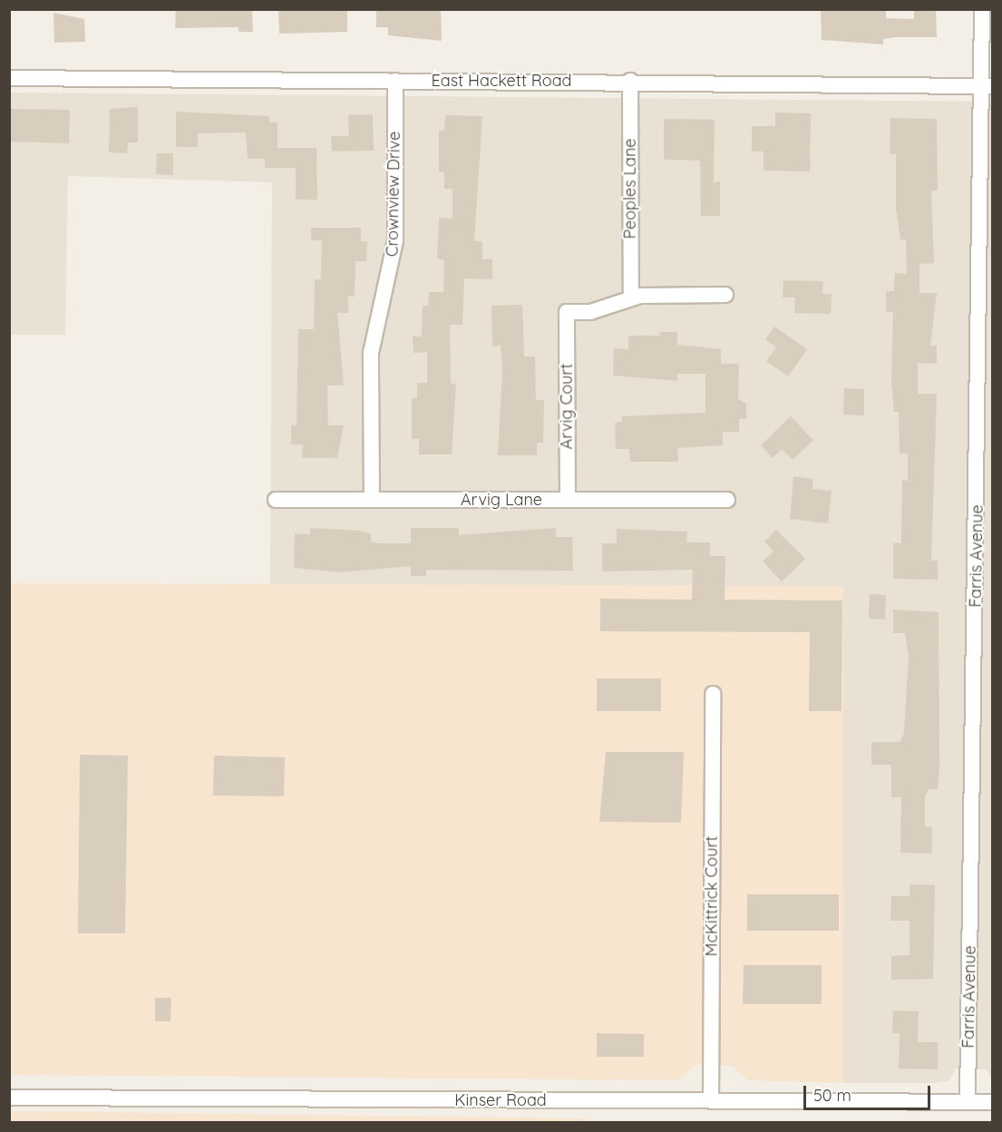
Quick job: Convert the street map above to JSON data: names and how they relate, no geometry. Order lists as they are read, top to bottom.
{
  "streets": {
    "street": [
      "East Hackett Road",
      "Peoples Lane",
      "Crownview Drive",
      "Arvig Court",
      "Arvig Lane",
      "Farris Avenue",
      "McKittrick Court",
      "Kinser Road"
    ]
  },
  "crossings": [
    ["East Hackett Road", "Peoples Lane"],
    ["East Hackett Road", "Crownview Drive"],
    ["East Hackett Road", "Farris Avenue"],
    ["Peoples Lane", "Arvig Court"],
    ["Crownview Drive", "Arvig Lane"],
    ["Arvig Court", "Arvig Lane"],
    ["Farris Avenue", "Kinser Road"],
    ["McKittrick Court", "Kinser Road"]
  ],
  "scale_bar": "50 m"
}
